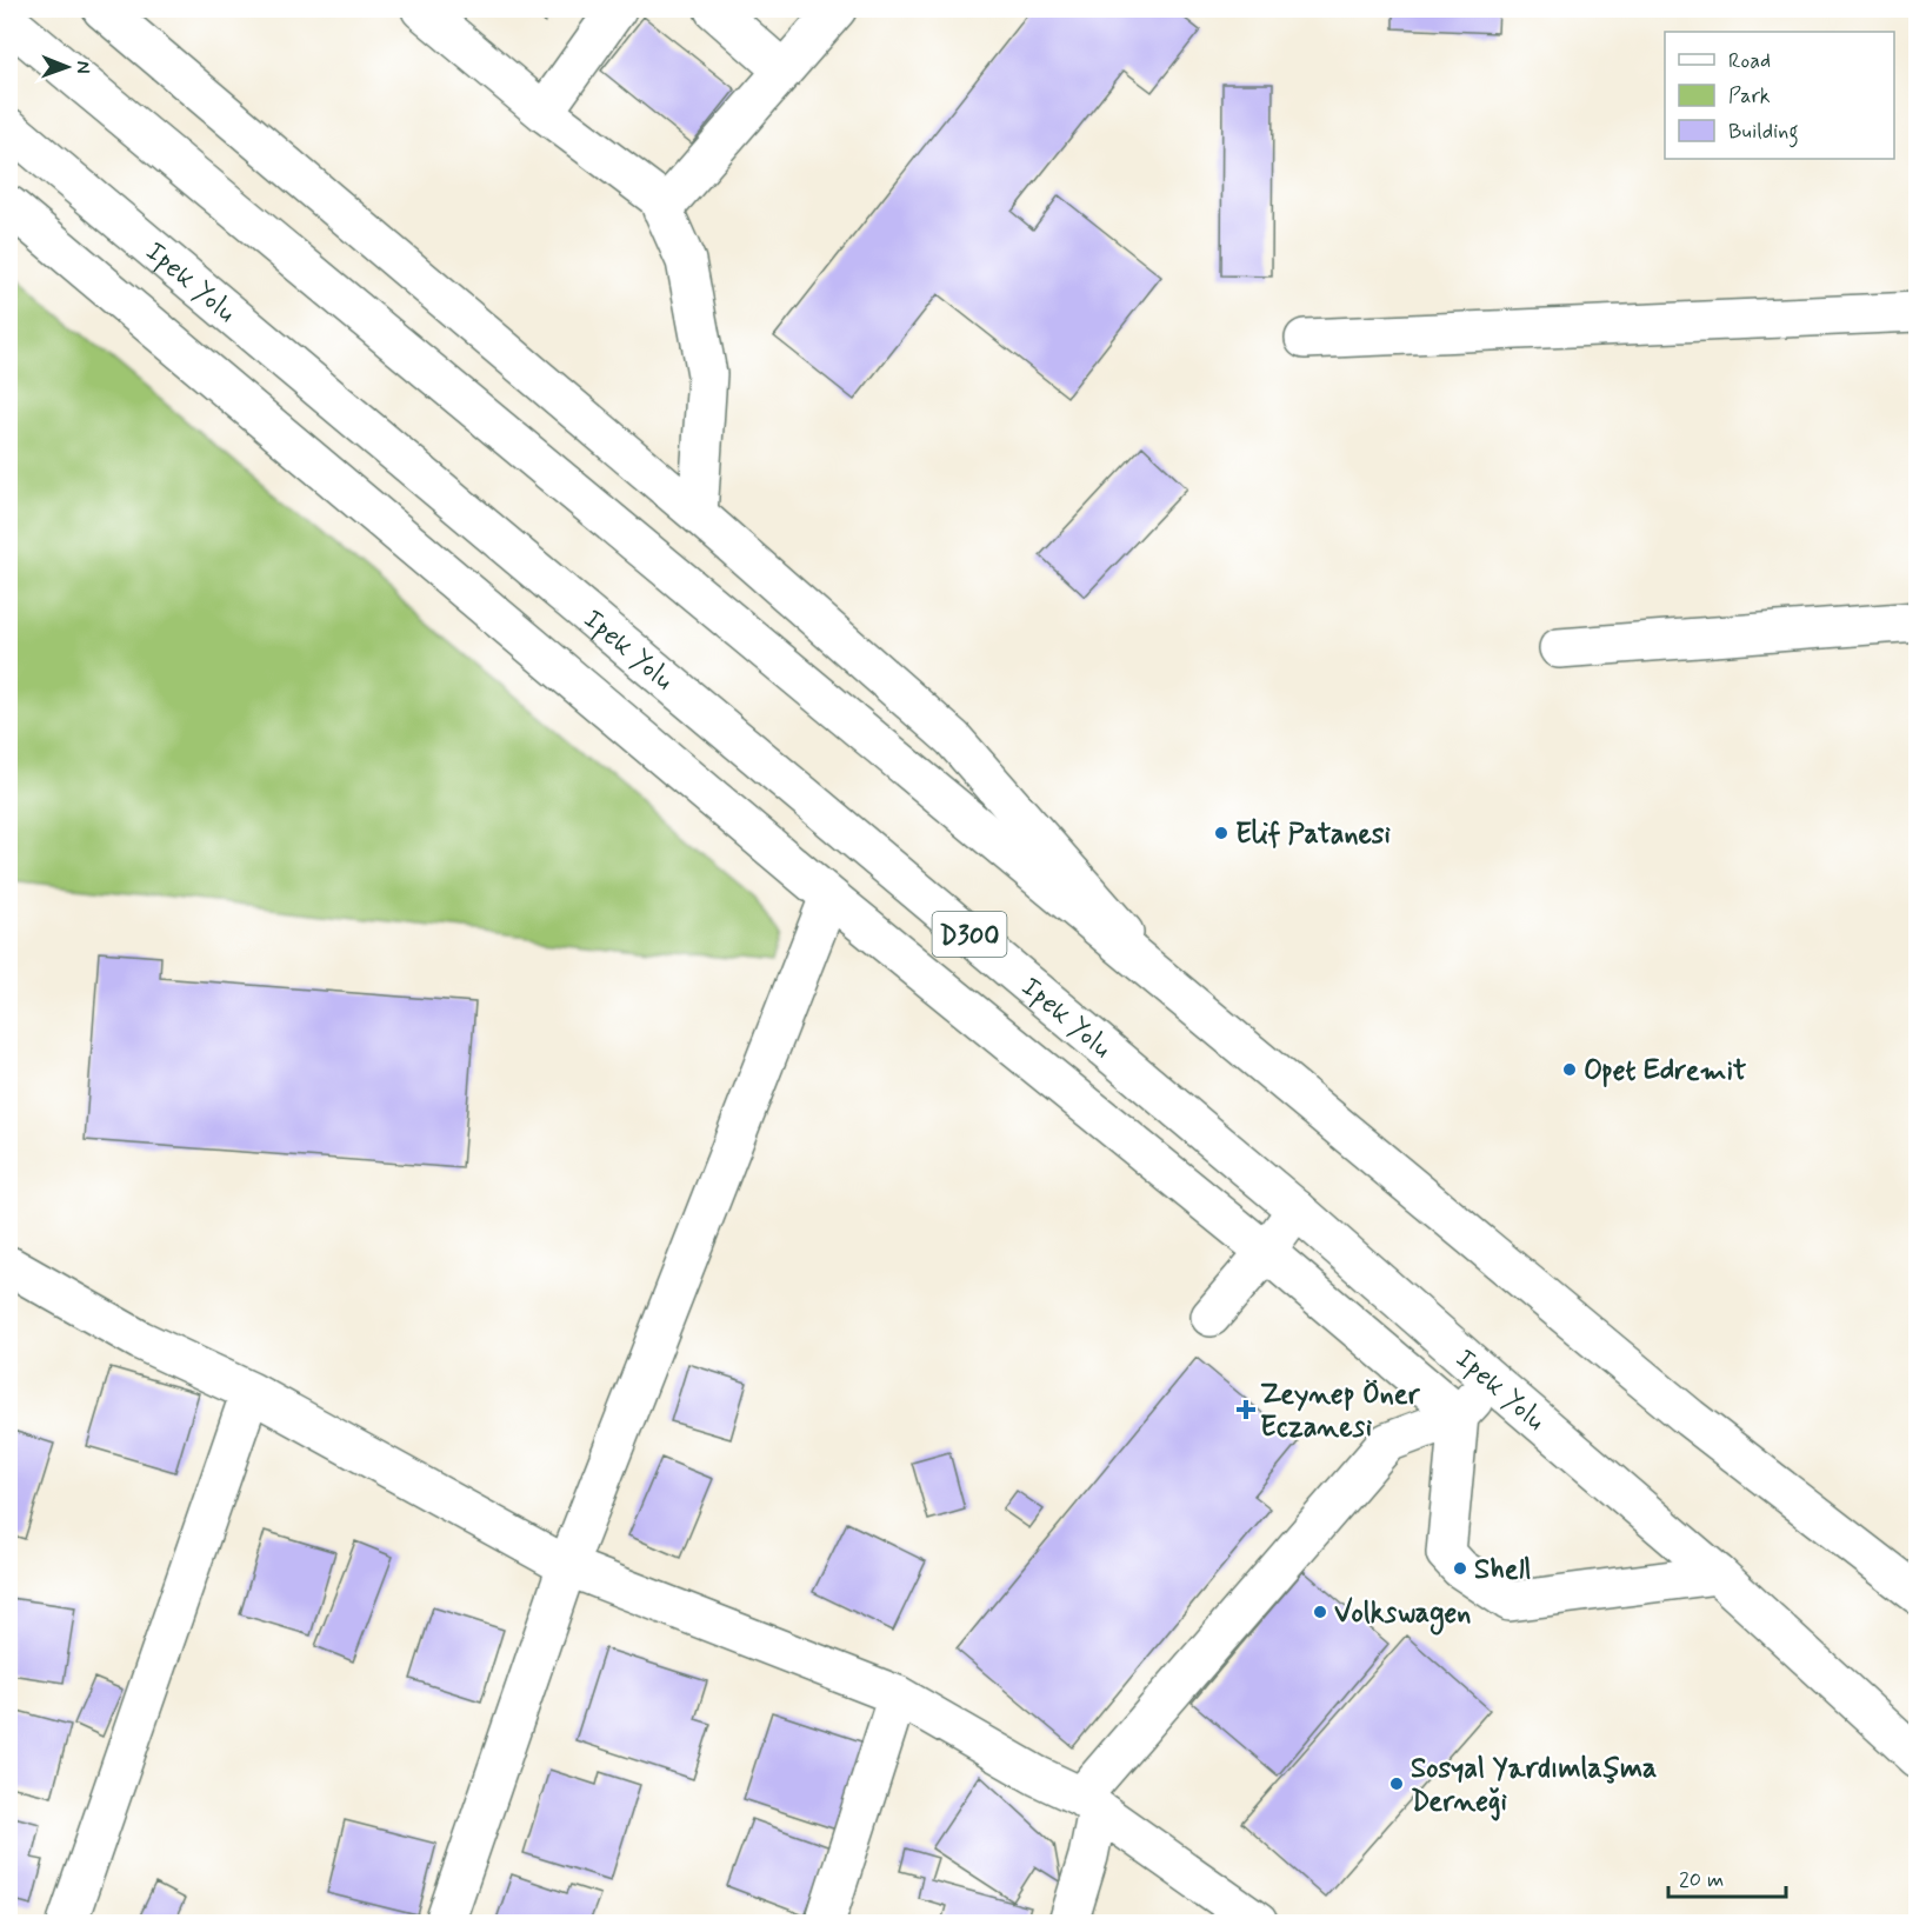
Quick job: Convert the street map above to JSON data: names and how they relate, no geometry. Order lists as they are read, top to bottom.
{
  "streets": {
    "main road": ["Ipek Yolu", "D300"]
  },
  "places": {
    "other": [
      "Elif Patanesi",
      "Opet Edremit",
      "Shell",
      "Volkswagen",
      "Sosyal Yardımlaşma Derneği"
    ],
    "health": ["Zeynep Öner Eczanesi"]
  },
  "legend": ["Road", "Park", "Building"],
  "scale_bar": "20 m",
  "north": "right"
}
